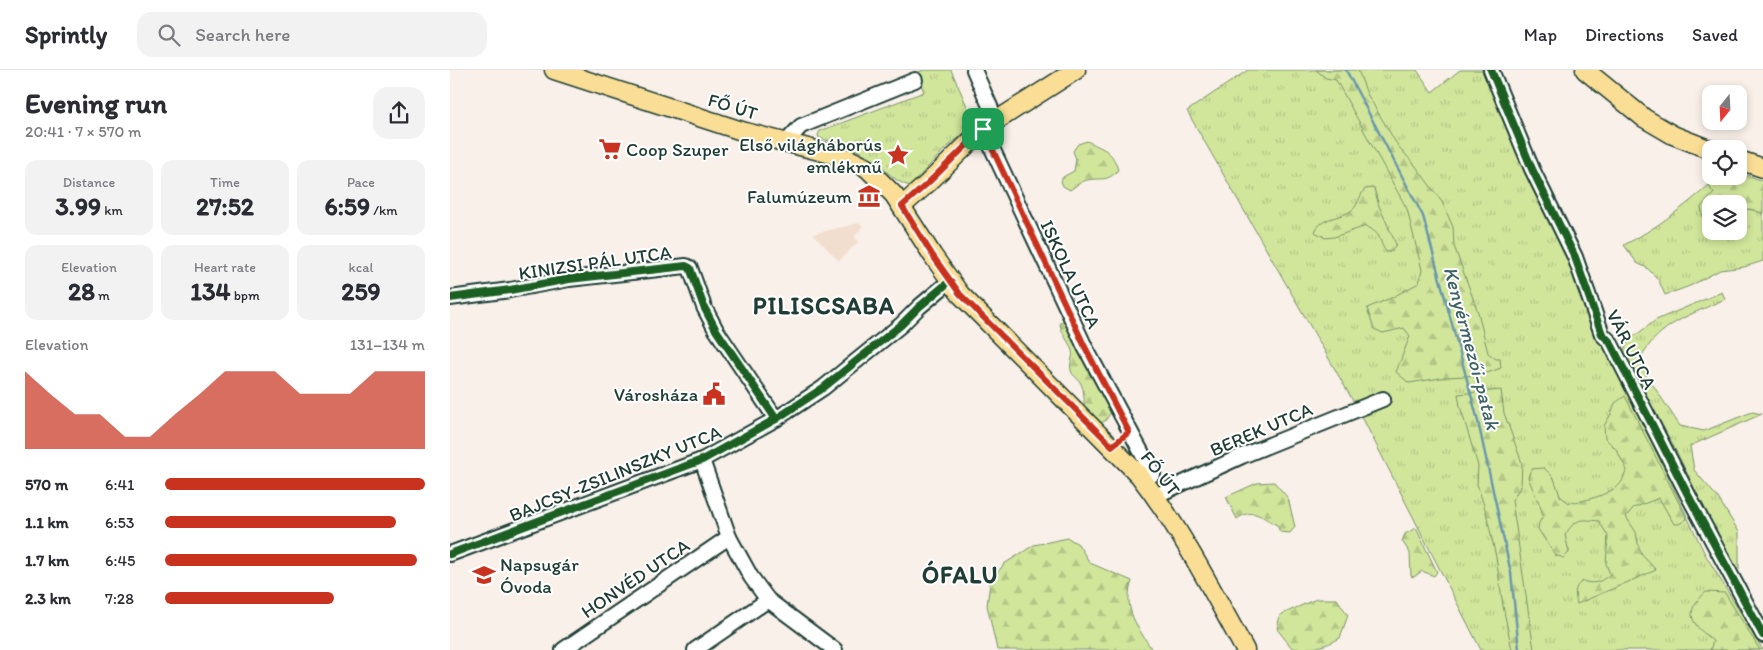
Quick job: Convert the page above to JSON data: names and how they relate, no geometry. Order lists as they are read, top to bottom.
{
  "streets": {
    "main road": ["FŐ ÚT"],
    "street": [
      "KINIZSI PÁL UTCA",
      "ISKOLA UTCA",
      "VÁR UTCA",
      "BEREK UTCA",
      "BAJCSY-ZSILINSZKY UTCA",
      "HONVÉD UTCA"
    ]
  },
  "crossings": [
    ["FŐ ÚT", "BEREK UTCA"],
    ["FŐ ÚT", "BAJCSY-ZSILINSZKY UTCA"],
    ["KINIZSI PÁL UTCA", "BAJCSY-ZSILINSZKY UTCA"]
  ],
  "districts": ["PILISCSABA", "ÓFALU"],
  "water": ["Kenyérmezői-patak"],
  "places": {
    "supermarket": ["Coop Szuper"],
    "place": ["Első világháborús emlékmű"],
    "museum": ["Falumúzeum"],
    "public building": ["Városháza"],
    "school or university": ["Napsugár Óvoda"]
  },
  "north": "bottom",
  "page": {
    "header": "Sprintly",
    "search": "Search here",
    "nav": ["Map", "Directions", "Saved"],
    "heading": ["Evening run", "20:41 · 7 × 570 m"],
    "stats": [
      ["Distance", "3.99 km"],
      ["Time", "27:52"],
      ["Pace", "6:59 /km"],
      ["Elevation", "28 m"],
      ["Heart rate", "134 bpm"],
      ["kcal", "259"]
    ],
    "chart": ["Elevation", "131–134 m"],
    "list": [
      {
        "name": "570 m",
        "note": "6:41"
      },
      {
        "name": "1.1 km",
        "note": "6:53"
      },
      {
        "name": "1.7 km",
        "note": "6:45"
      },
      {
        "name": "2.3 km",
        "note": "7:28"
      }
    ]
  }
}
